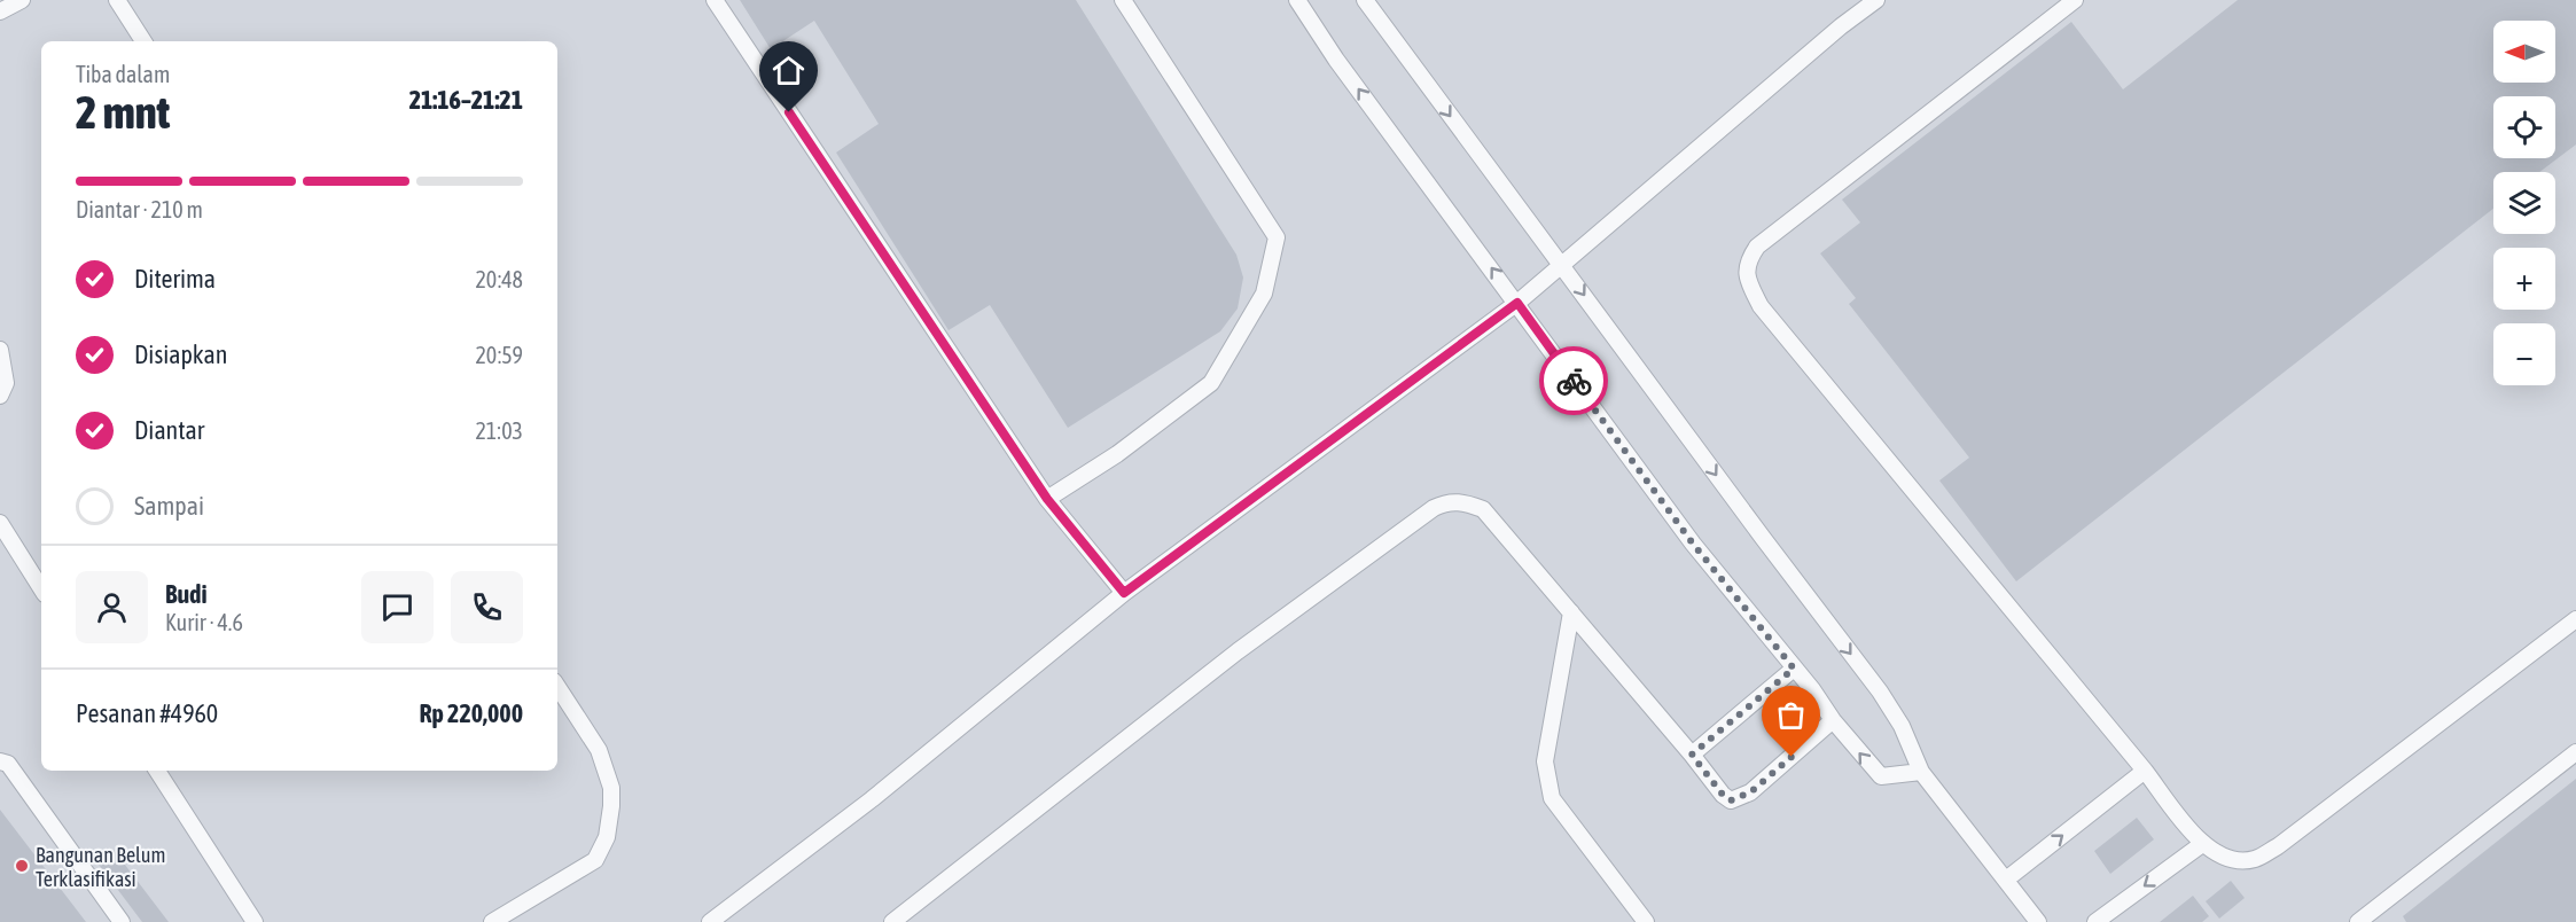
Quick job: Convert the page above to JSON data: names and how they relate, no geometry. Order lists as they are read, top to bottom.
{
  "places": ["Bangunan Belum Terklasifikasi"],
  "north": "left",
  "page": {
    "map_buttons": ["+", "−"],
    "heading": ["2 mnt", "Tiba dalam", "21:16–21:21"],
    "panel": [
      "Budi",
      "Kurir · 4.6",
      "Pesanan #4960",
      "Rp 220,000"
    ],
    "bar": "Diantar · 210 m",
    "list": [
      ["Diterima", "20:48"],
      ["Disiapkan", "20:59"],
      ["Diantar", "21:03"],
      "Sampai"
    ]
  }
}
